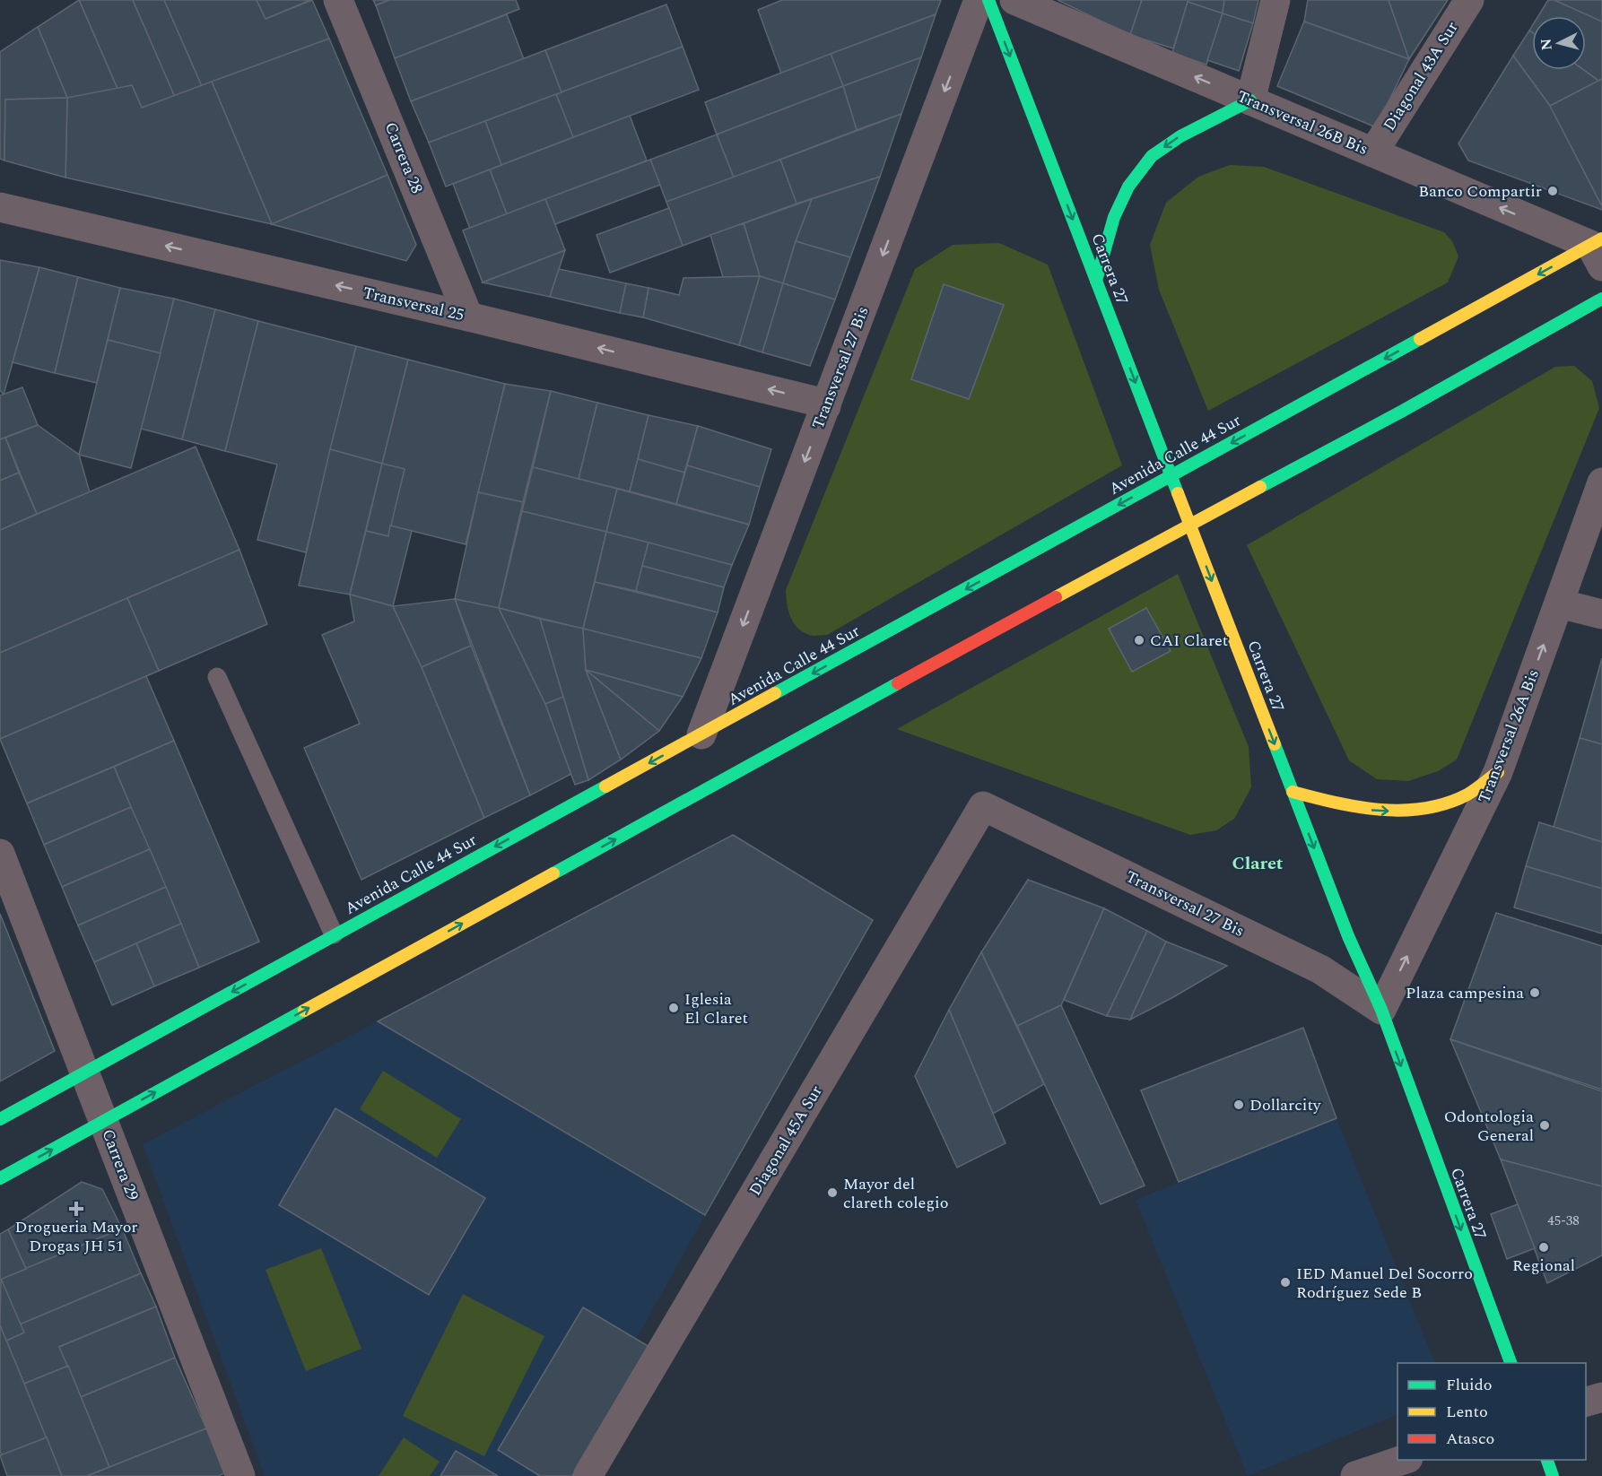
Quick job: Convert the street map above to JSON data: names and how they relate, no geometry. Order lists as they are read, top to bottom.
{
  "streets": {
    "main road": ["Carrera 27", "Avenida Calle 44 Sur"],
    "street": [
      "Diagonal 43A Sur",
      "Transversal 26B Bis",
      "Carrera 28",
      "Transversal 25",
      "Transversal 27 Bis",
      "Transversal 26A Bis",
      "Diagonal 45A Sur",
      "Carrera 29"
    ]
  },
  "crossings": [
    ["Diagonal 43A Sur", "Transversal 26B Bis"],
    ["Transversal 26B Bis", "Avenida Calle 44 Sur"],
    ["Carrera 28", "Transversal 25"],
    ["Carrera 27", "Transversal 27 Bis"],
    ["Carrera 27", "Avenida Calle 44 Sur"],
    ["Carrera 27", "Transversal 26A Bis"],
    ["Transversal 25", "Transversal 27 Bis"],
    ["Transversal 27 Bis", "Avenida Calle 44 Sur"],
    ["Transversal 27 Bis", "Transversal 26A Bis"],
    ["Transversal 27 Bis", "Diagonal 45A Sur"],
    ["Avenida Calle 44 Sur", "Carrera 29"]
  ],
  "one_way": [
    "Transversal 26B Bis",
    "Carrera 27",
    "Transversal 25",
    "Transversal 27 Bis",
    "Transversal 26A Bis"
  ],
  "districts": ["Claret"],
  "places": {
    "other": [
      "Banco Compartir",
      "CAI Claret",
      "Plaza campesina",
      "Iglesia El Claret",
      "Dollarcity",
      "Odontologia General",
      "Mayor del clareth colegio",
      "Regional",
      "IED Manuel Del Socorro Rodríguez Sede B"
    ],
    "health": ["Drogueria Mayor Drogas JH 51"]
  },
  "house_numbers": ["45-38"],
  "legend": ["Fluido", "Lento", "Atasco"],
  "north": "left"
}
